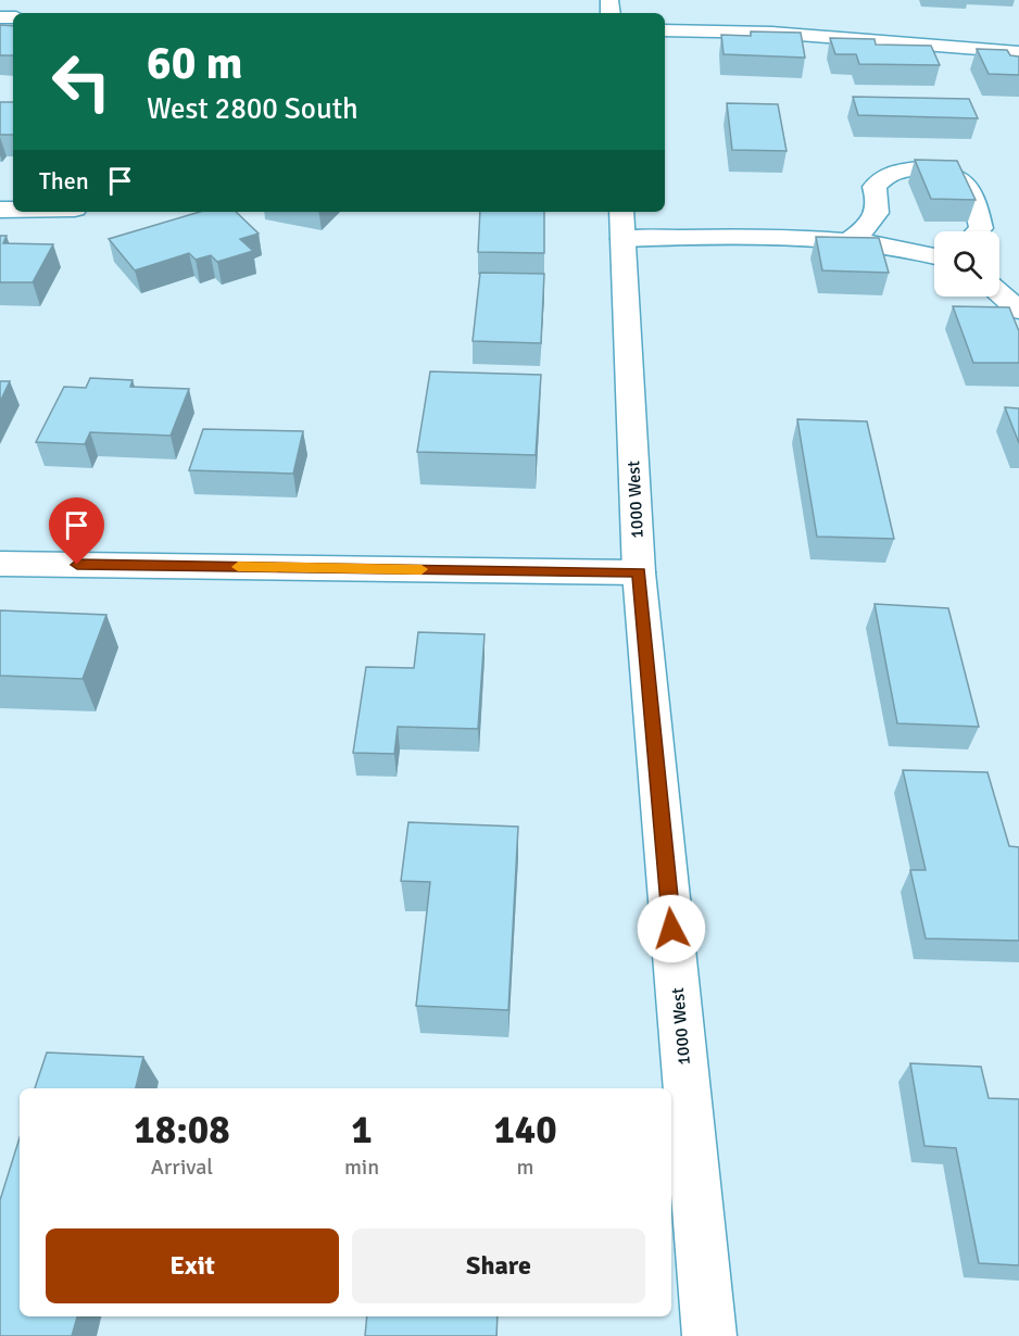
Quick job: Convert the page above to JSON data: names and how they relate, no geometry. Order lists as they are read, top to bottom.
{
  "streets": {
    "main road": ["1000 West"]
  },
  "page": {
    "turn": ["60 m", "West 2800 South"],
    "then": "Then",
    "eta": [
      "18:08",
      "Arrival",
      "1",
      "min",
      "140",
      "m"
    ],
    "buttons": ["Exit", "Share"]
  }
}
